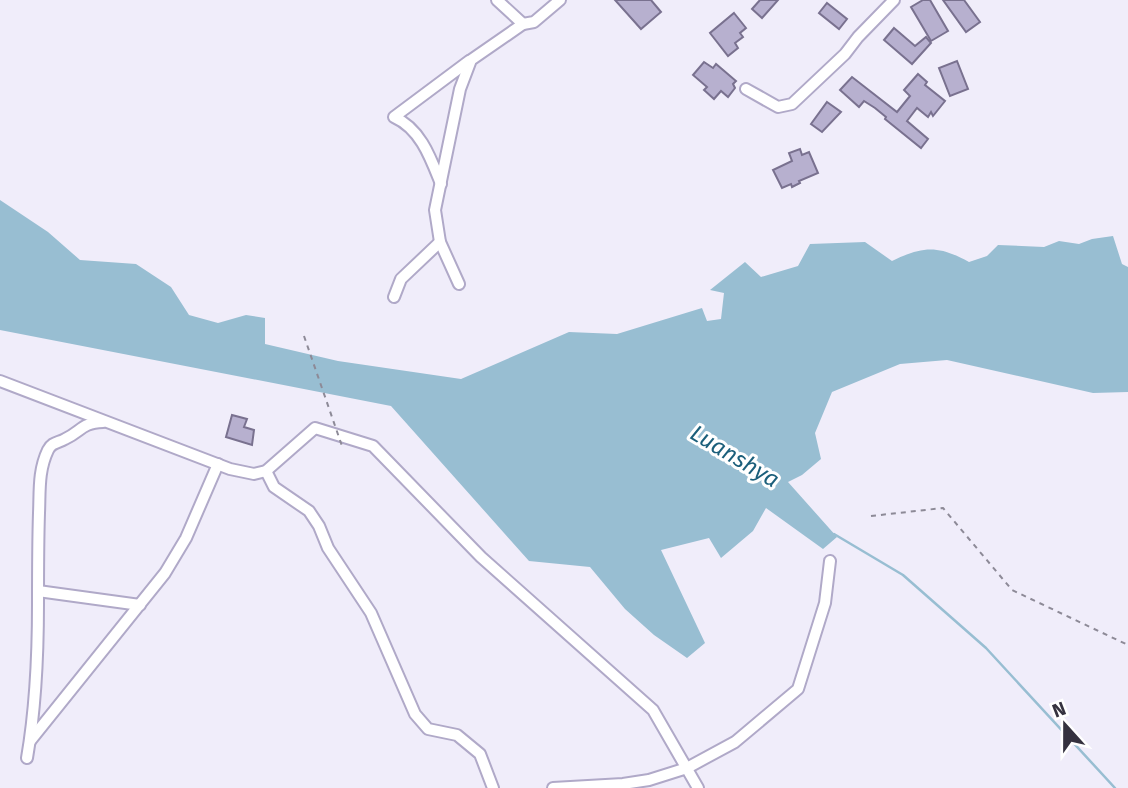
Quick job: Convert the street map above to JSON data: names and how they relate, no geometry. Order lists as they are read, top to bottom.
{
  "water": ["Luanshya"],
  "north": "top"
}
